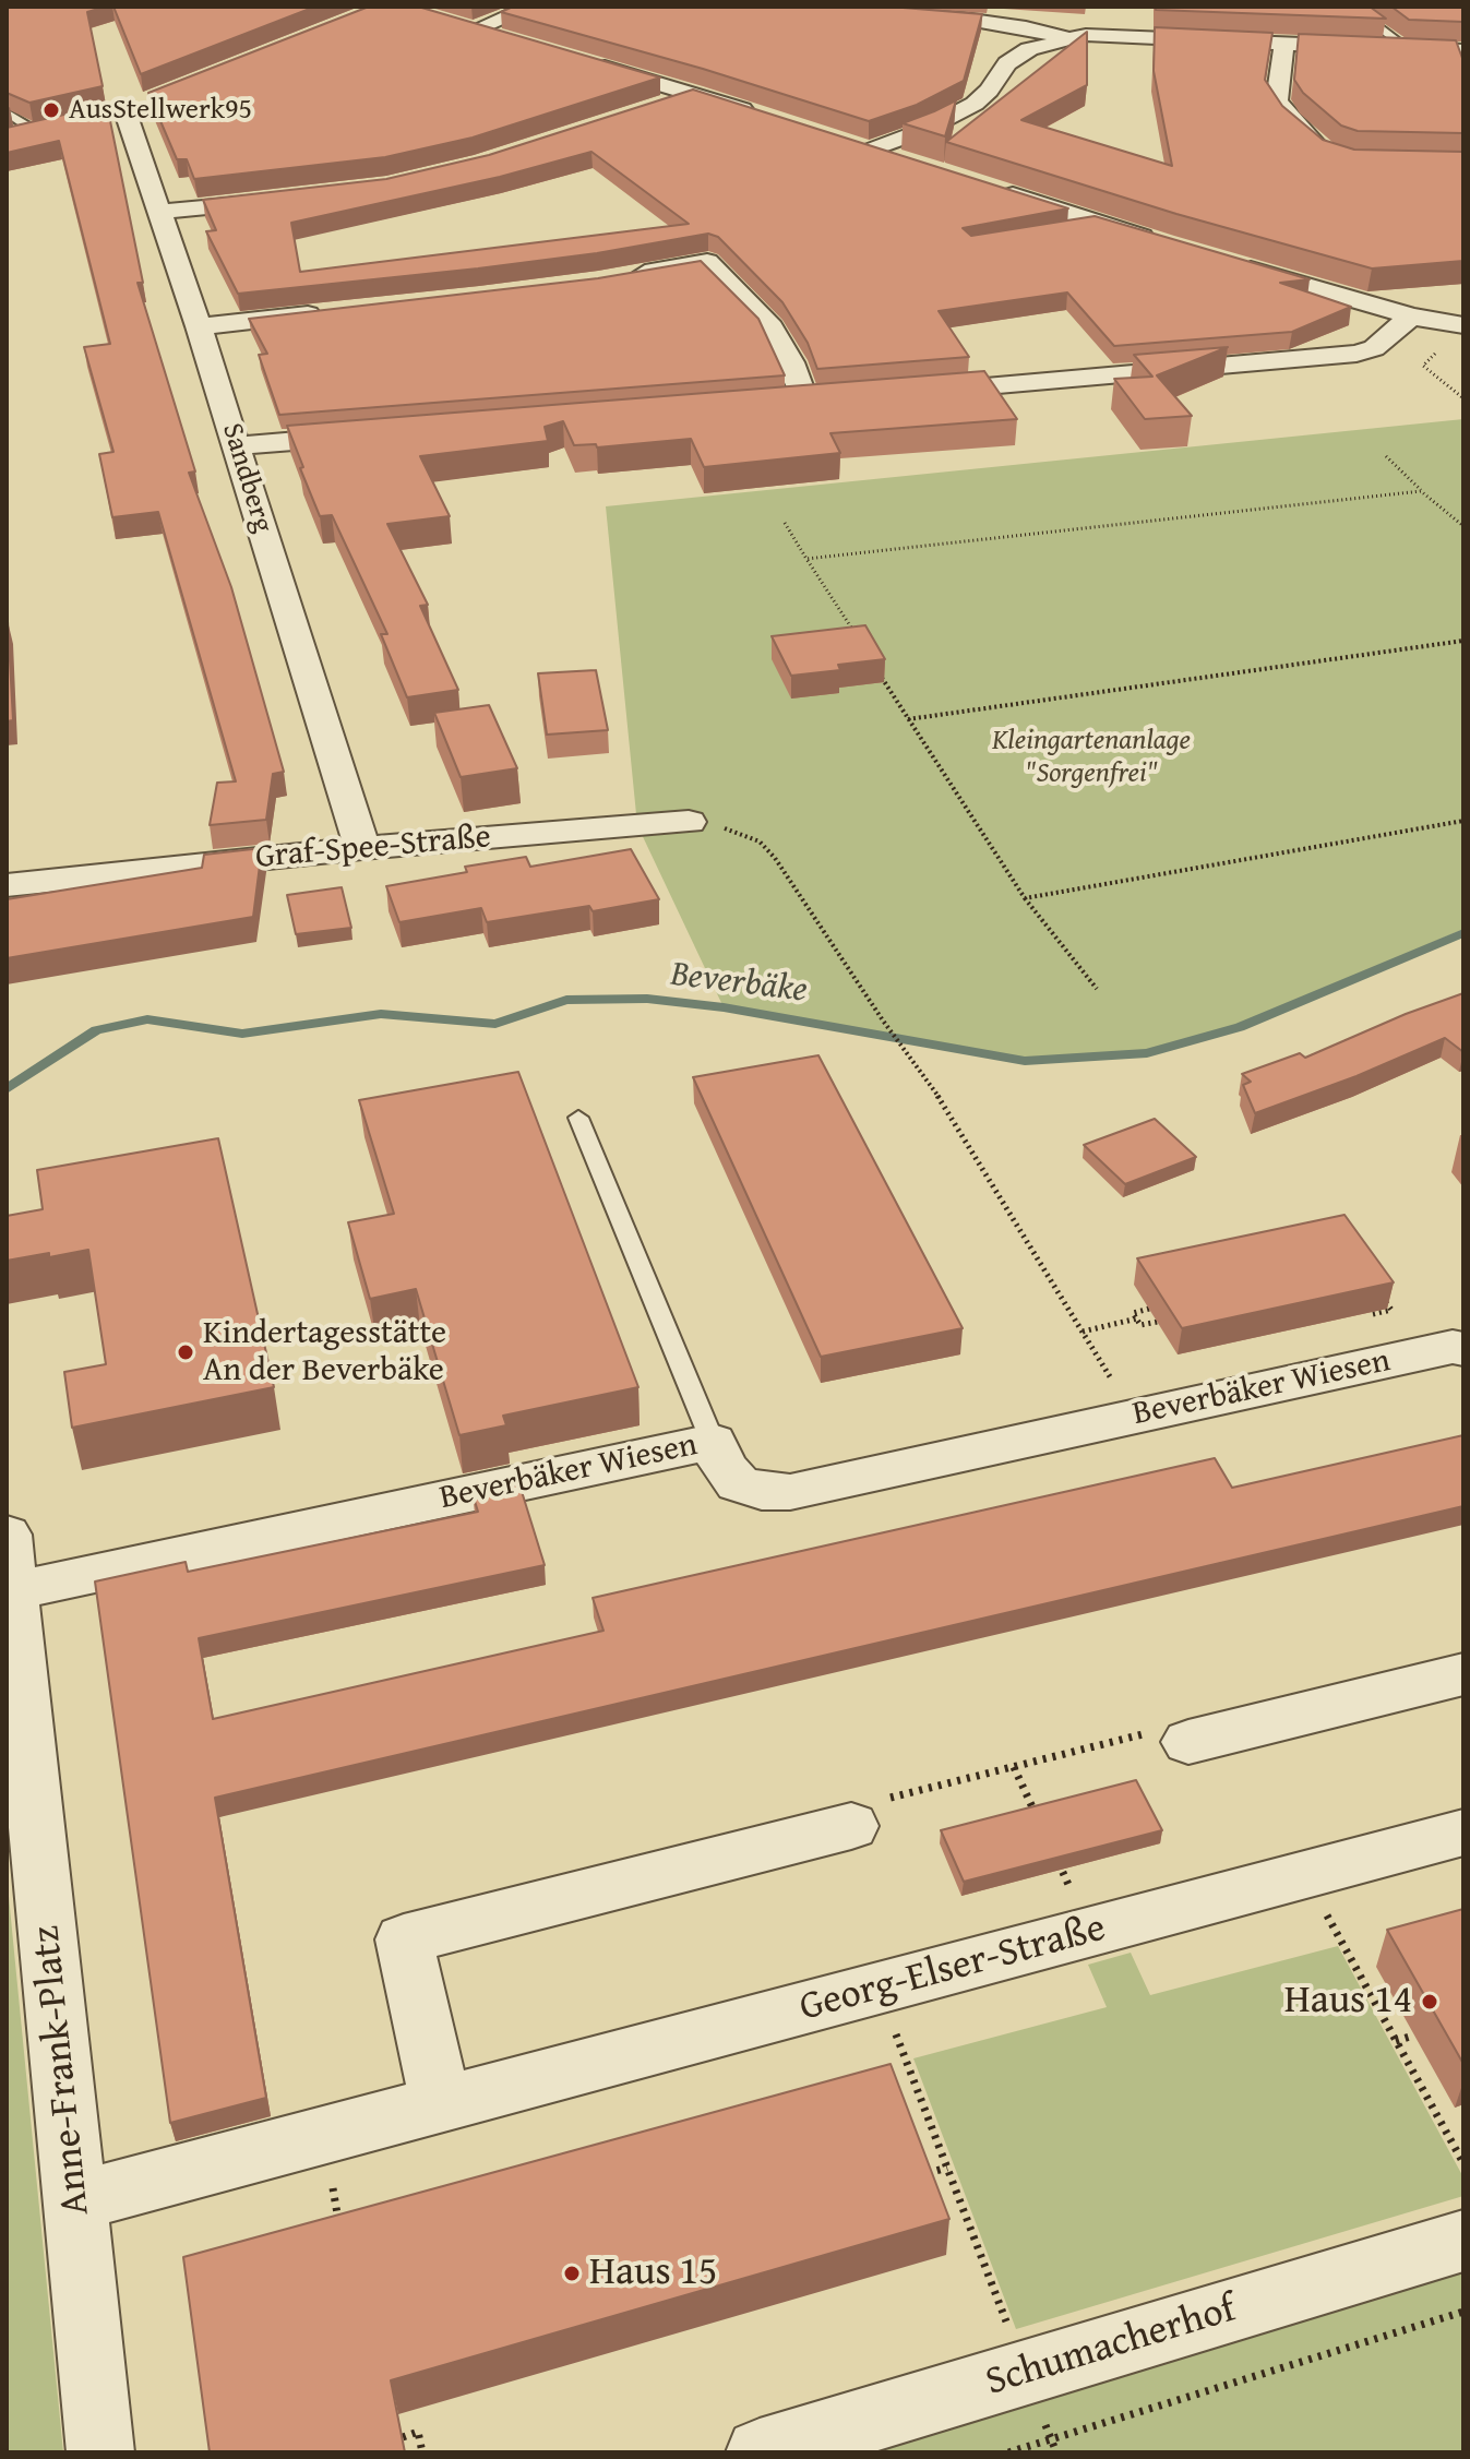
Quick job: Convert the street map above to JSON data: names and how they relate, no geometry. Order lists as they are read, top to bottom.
{
  "streets": {
    "street": [
      "Sandberg",
      "Graf-Spee-Straße",
      "Beverbäker Wiesen",
      "Georg-Elser-Straße",
      "Anne-Frank-Platz",
      "Schumacherhof"
    ]
  },
  "crossings": [
    ["Sandberg", "Graf-Spee-Straße"],
    ["Beverbäker Wiesen", "Anne-Frank-Platz"],
    ["Georg-Elser-Straße", "Anne-Frank-Platz"]
  ],
  "water": ["Beverbäke"],
  "parks": ["Kleingartenanlage \"Sorgenfrei\""],
  "places": [
    "AusStellwerk95",
    "Kindertagesstätte An der Beverbäke",
    "Haus 14",
    "Haus 15"
  ]
}
